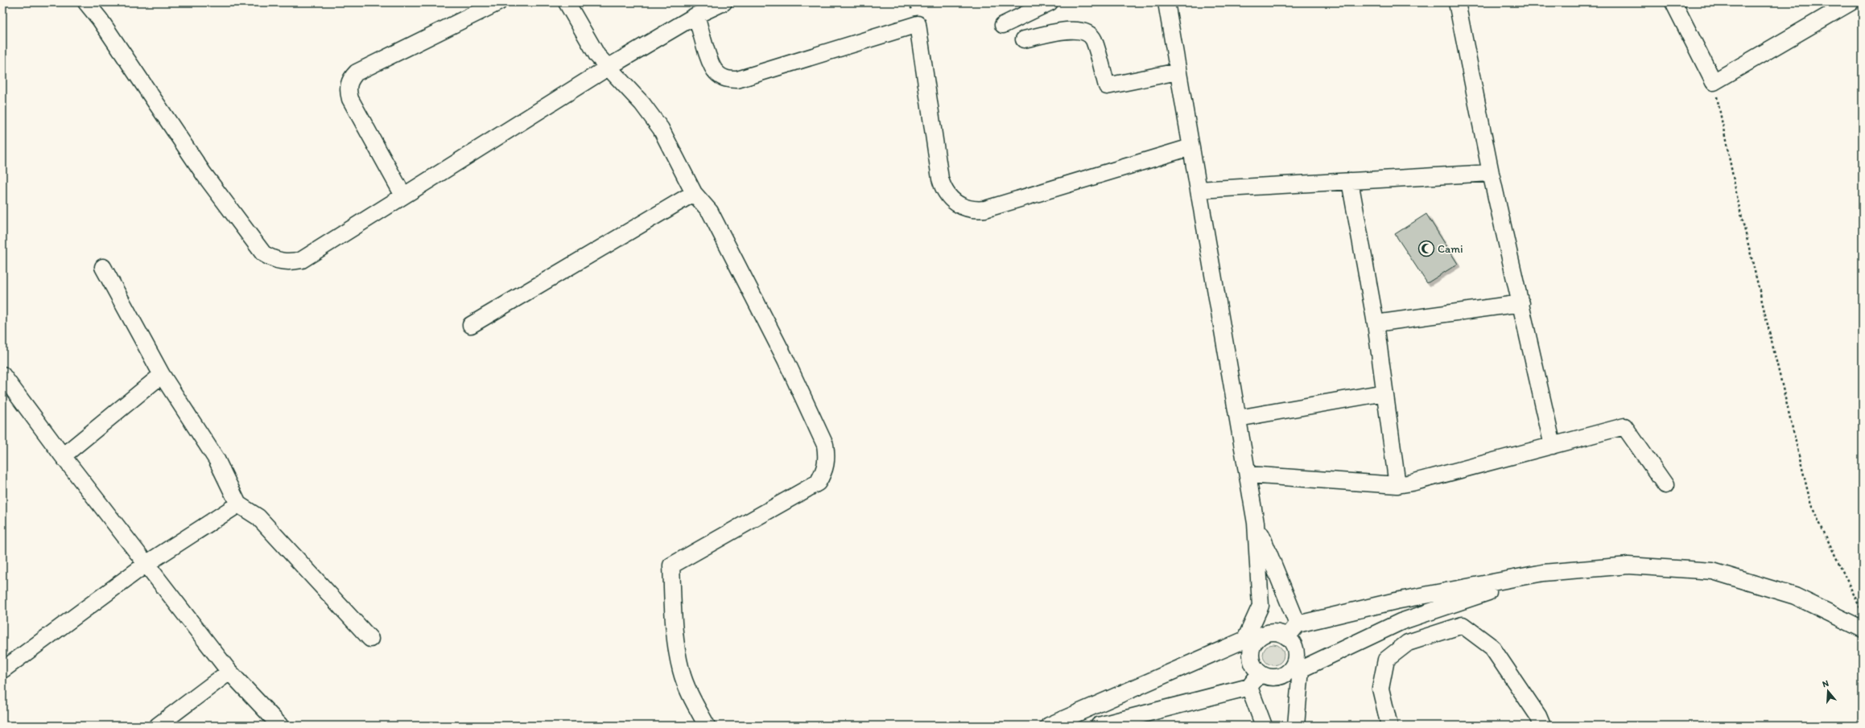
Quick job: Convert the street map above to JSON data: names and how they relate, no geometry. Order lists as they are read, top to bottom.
{
  "places": {
    "mosque": ["Cami"]
  },
  "north": "top"
}
